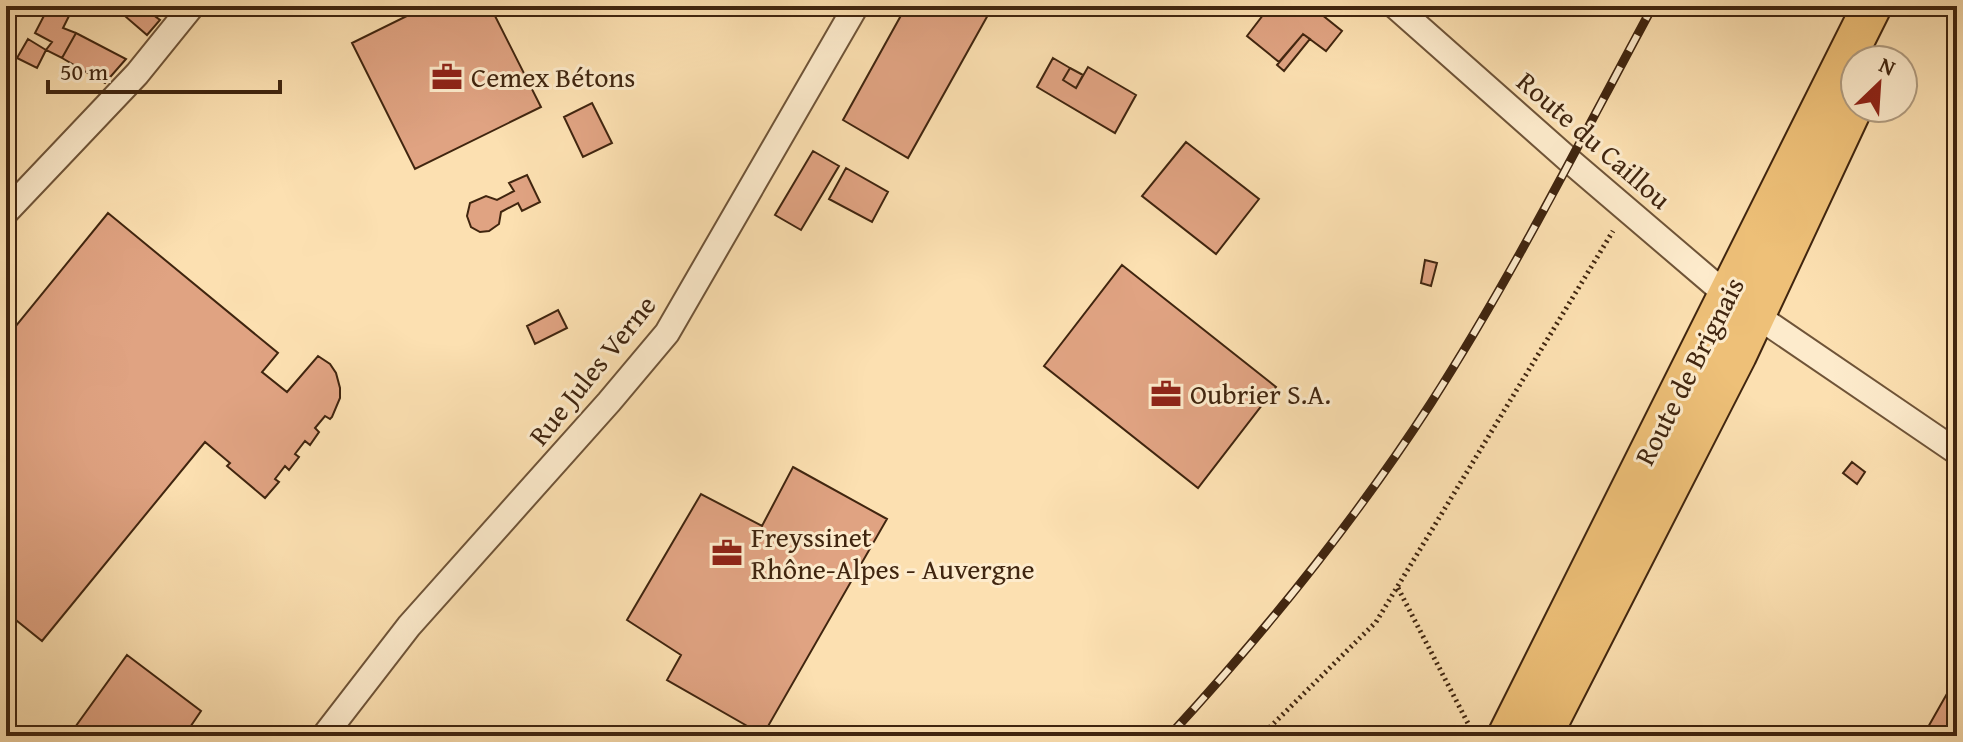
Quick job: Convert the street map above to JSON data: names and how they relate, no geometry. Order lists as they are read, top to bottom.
{
  "streets": {
    "main road": ["Route de Brignais"],
    "street": ["Route du Caillou", "Rue Jules Verne"]
  },
  "crossings": [
    ["Route du Caillou", "Route de Brignais"]
  ],
  "places": {
    "office": ["Cemex Bétons", "Oubrier S.A.", "Freyssinet Rhône-Alpes - Auvergne"]
  },
  "scale_bar": "50 m",
  "north": "top right"
}
